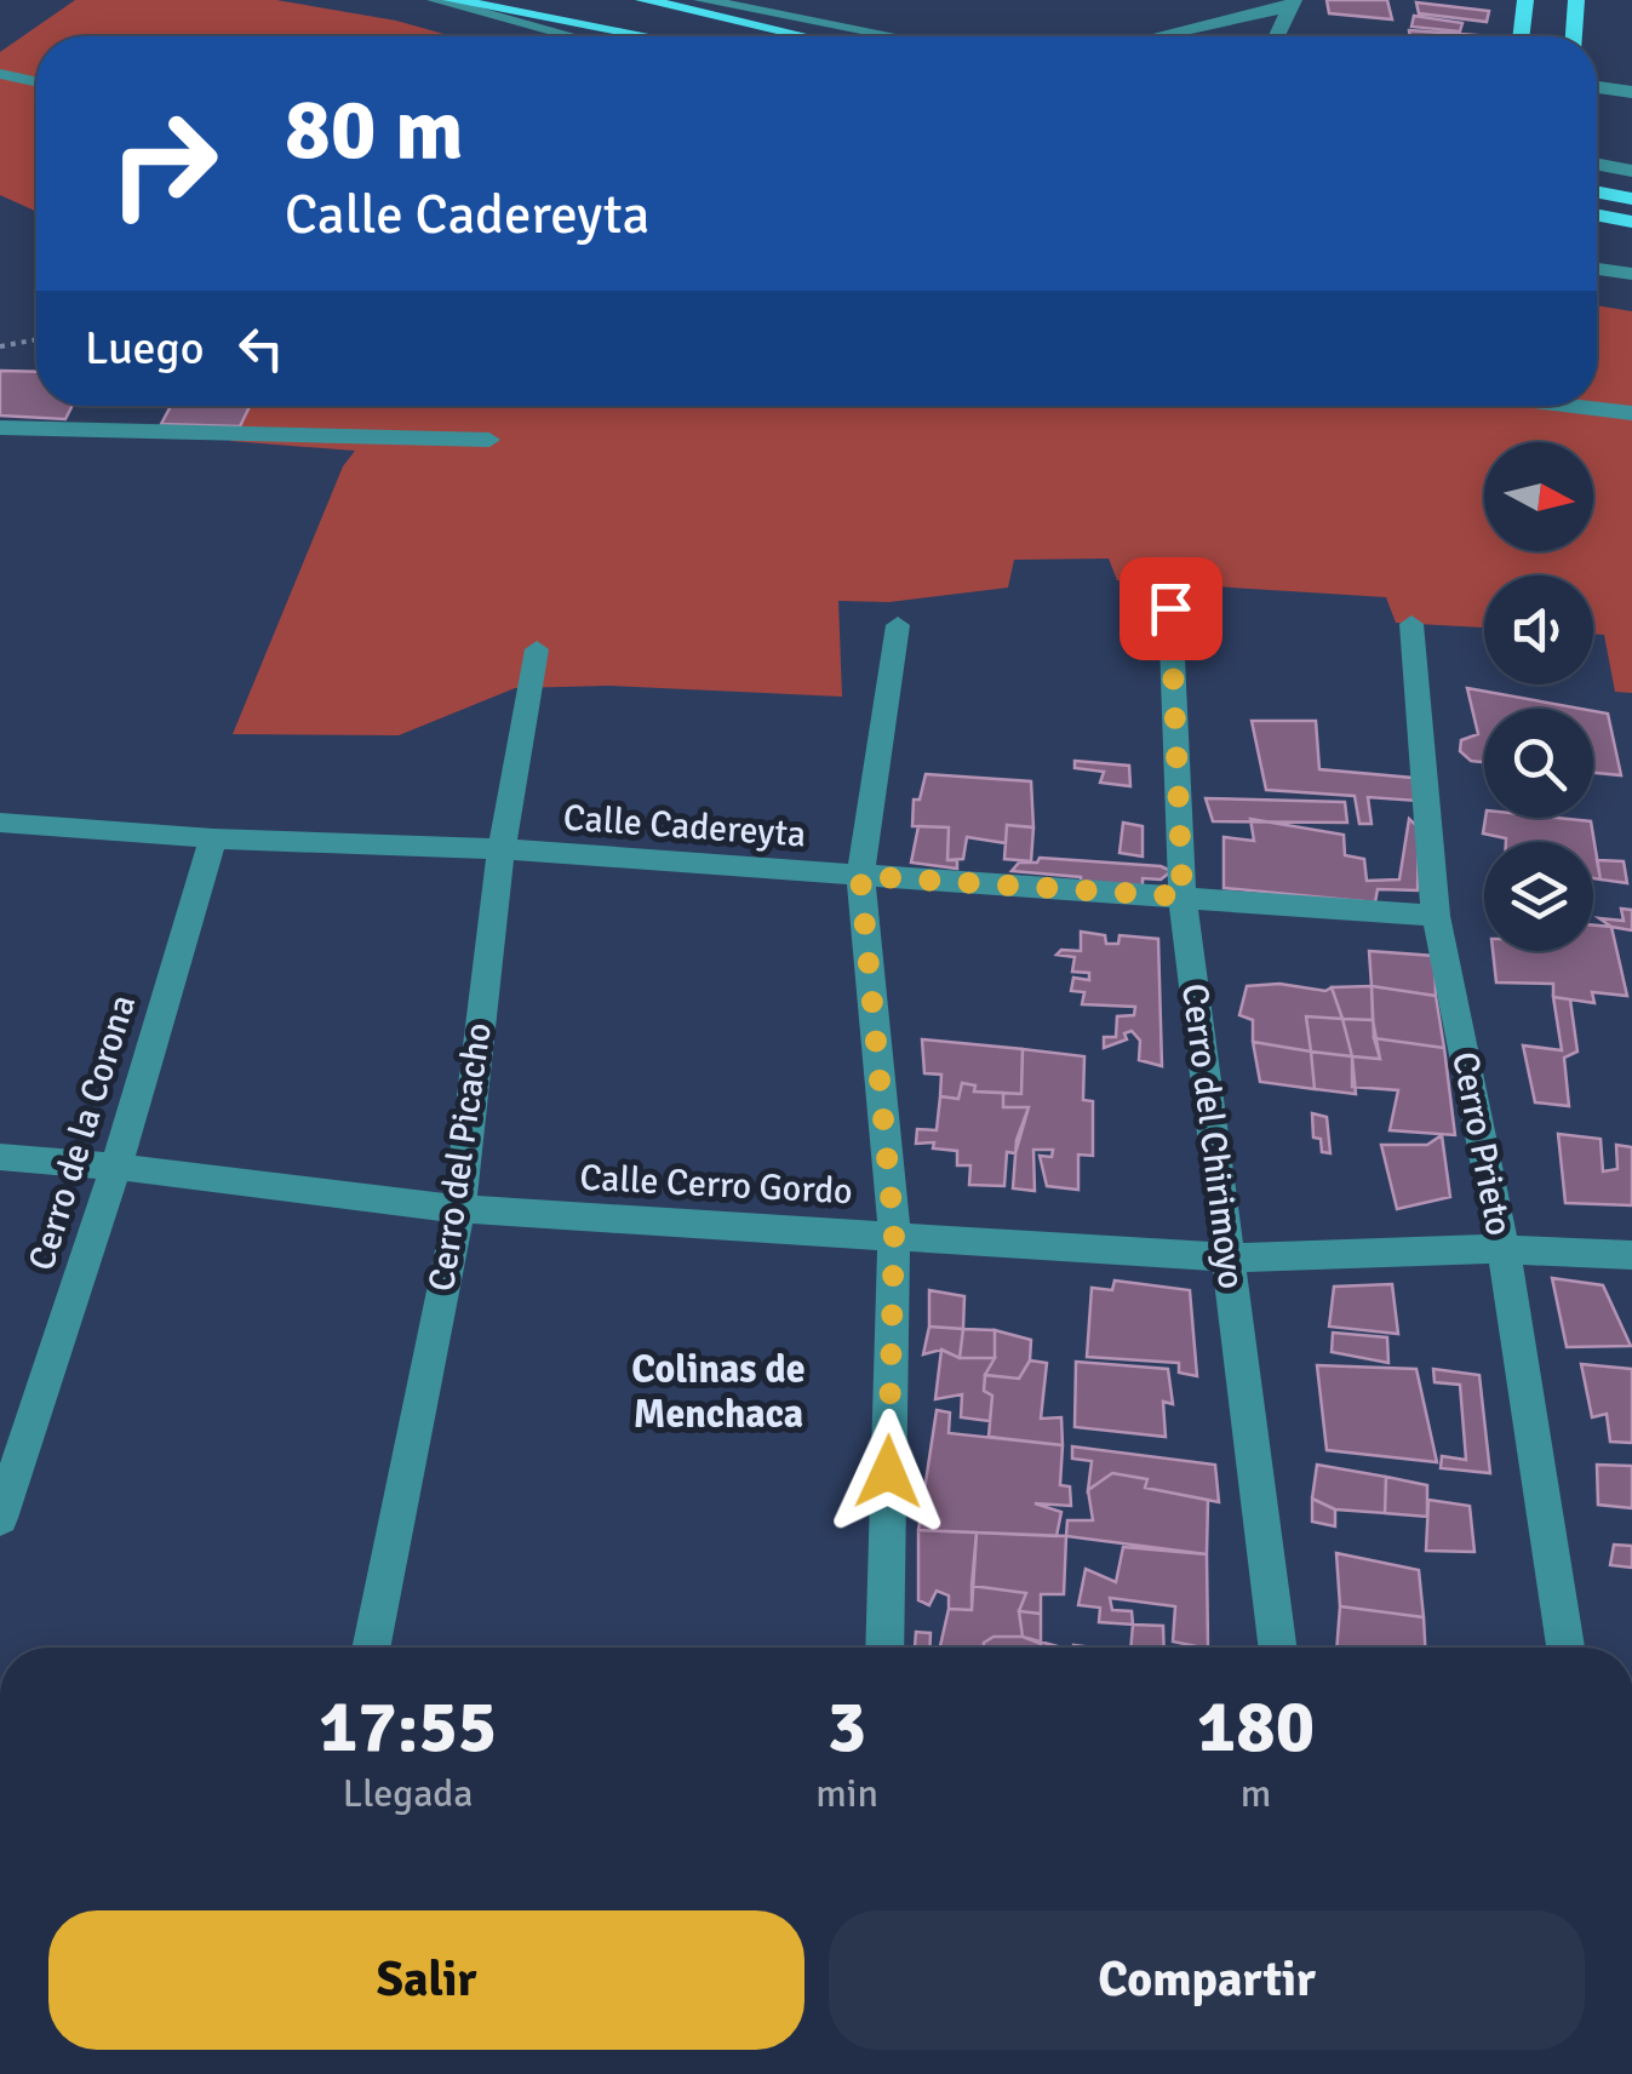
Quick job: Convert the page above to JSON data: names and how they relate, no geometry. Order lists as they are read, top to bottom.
{
  "streets": {
    "street": [
      "Calle Cadereyta",
      "Cerro de la Corona",
      "Cerro del Chirimoyo",
      "Cerro Prieto",
      "Cerro del Picacho",
      "Calle Cerro Gordo"
    ]
  },
  "crossings": [
    ["Calle Cadereyta", "Cerro de la Corona"],
    ["Calle Cadereyta", "Cerro del Chirimoyo"],
    ["Calle Cadereyta", "Cerro Prieto"],
    ["Calle Cadereyta", "Cerro del Picacho"],
    ["Cerro de la Corona", "Calle Cerro Gordo"],
    ["Cerro del Chirimoyo", "Calle Cerro Gordo"],
    ["Cerro Prieto", "Calle Cerro Gordo"],
    ["Cerro del Picacho", "Calle Cerro Gordo"]
  ],
  "districts": ["Colinas de Menchaca"],
  "north": "right",
  "page": {
    "turn": ["80 m", "Calle Cadereyta"],
    "then": "Luego",
    "eta": [
      "17:55",
      "Llegada",
      "3",
      "min",
      "180",
      "m"
    ],
    "buttons": ["Salir", "Compartir"]
  }
}
